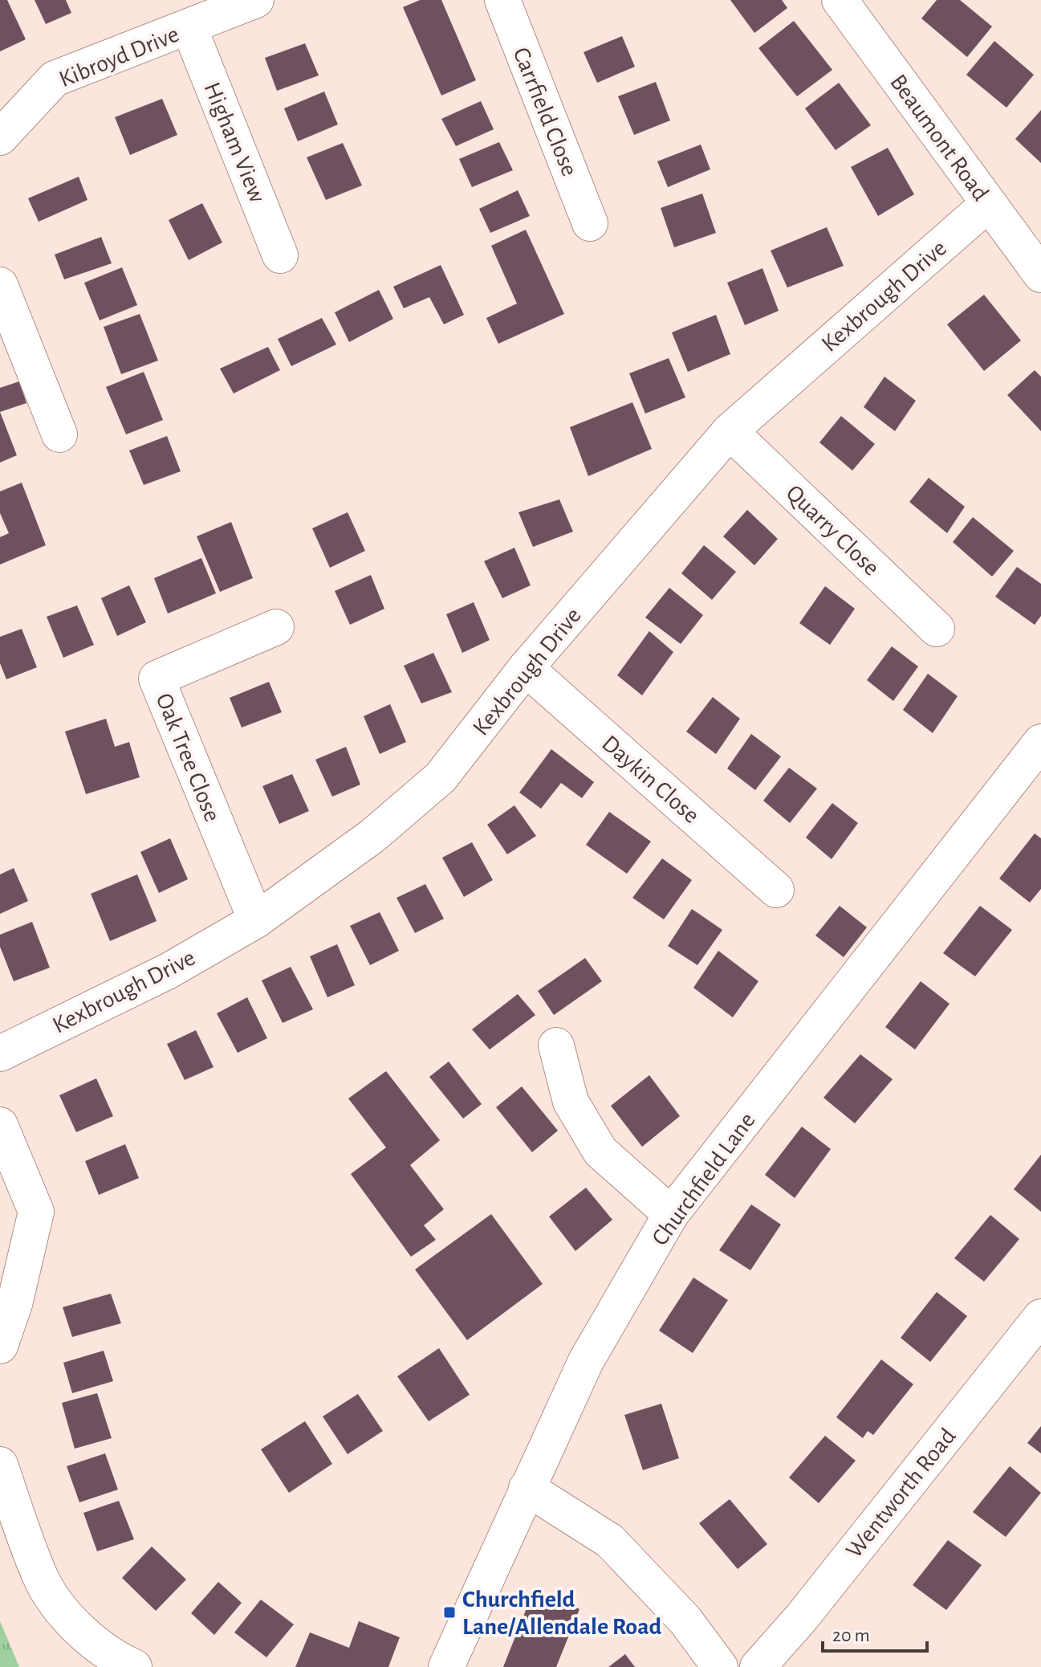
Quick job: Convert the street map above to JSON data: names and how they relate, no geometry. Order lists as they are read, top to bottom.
{
  "streets": {
    "street": [
      "Kibroyd Drive",
      "Carrfield Close",
      "Beaumont Road",
      "Higham View",
      "Kexbrough Drive",
      "Quarry Close",
      "Oak Tree Close",
      "Daykin Close",
      "Churchfield Lane",
      "Wentworth Road"
    ]
  },
  "crossings": [
    ["Kibroyd Drive", "Higham View"],
    ["Beaumont Road", "Kexbrough Drive"],
    ["Kexbrough Drive", "Quarry Close"],
    ["Kexbrough Drive", "Oak Tree Close"],
    ["Kexbrough Drive", "Daykin Close"]
  ],
  "places": {
    "transit": ["Churchfield Lane/Allendale Road"]
  },
  "scale_bar": "20 m"
}
